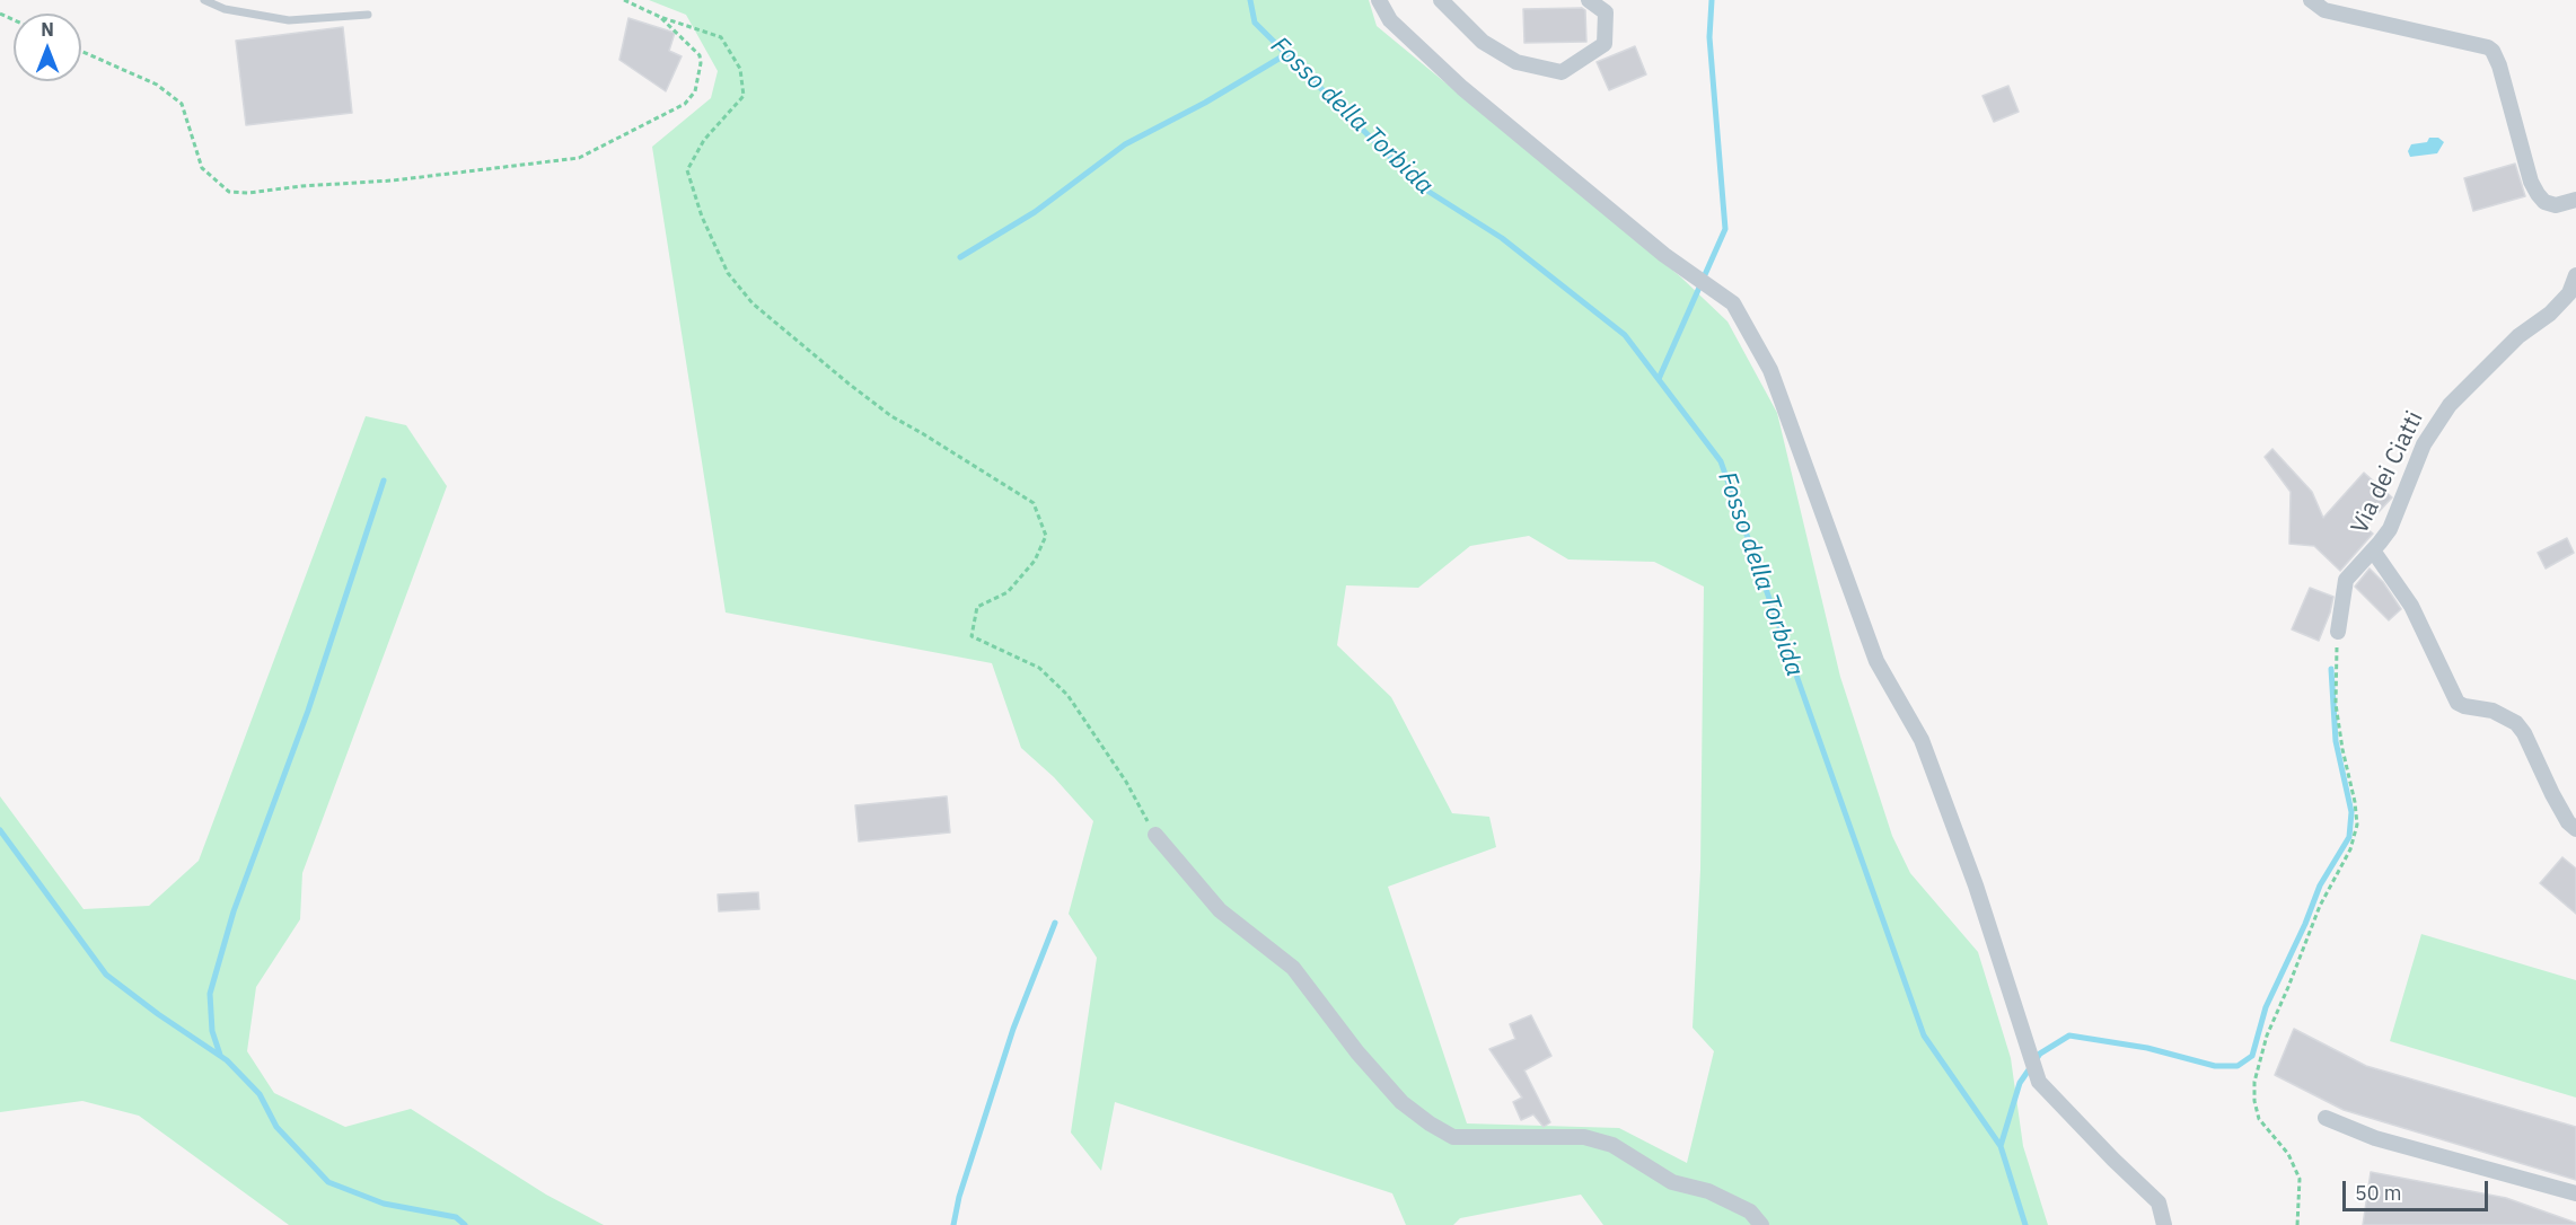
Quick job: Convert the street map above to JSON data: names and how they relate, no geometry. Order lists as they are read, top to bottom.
{
  "streets": {
    "street": ["Via dei Ciatti"]
  },
  "water": ["Fosso della Torbida"],
  "scale_bar": "50 m",
  "north": "top"
}
